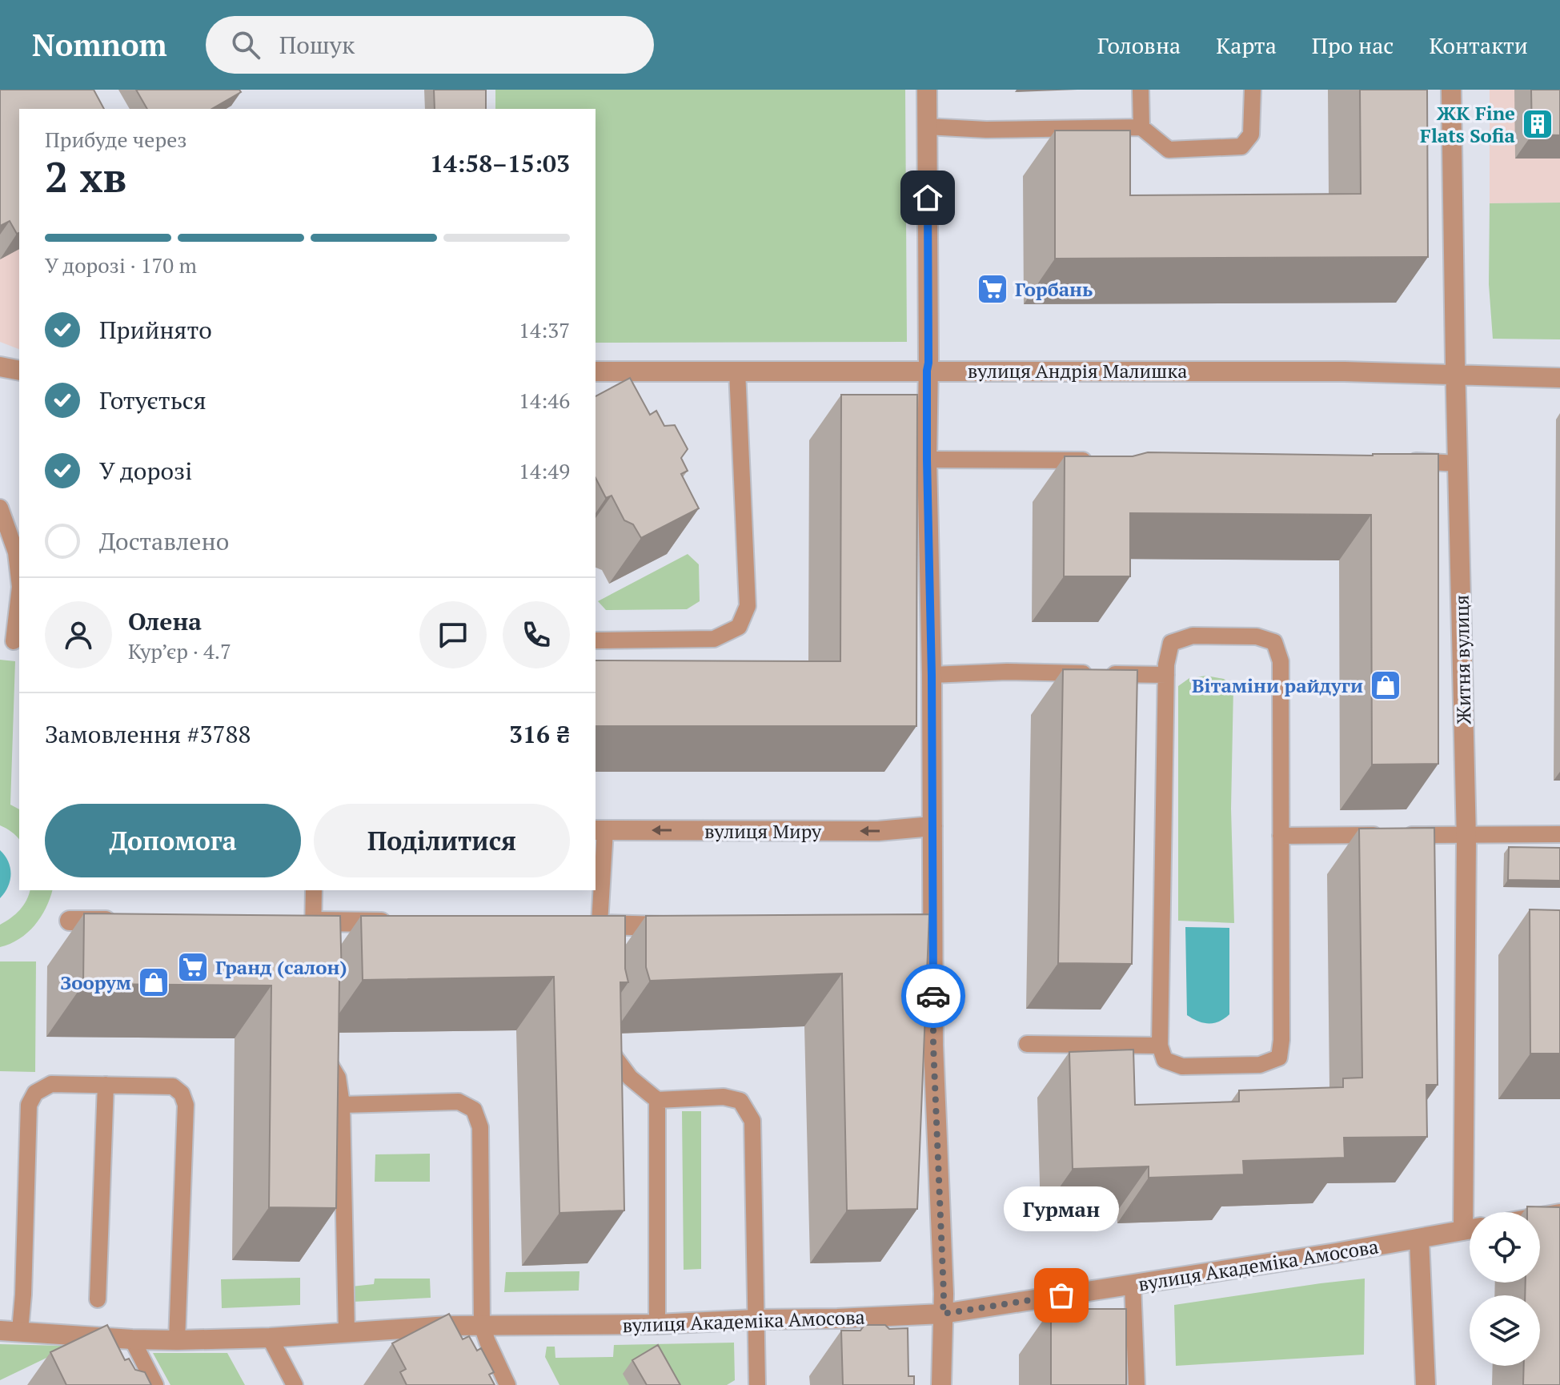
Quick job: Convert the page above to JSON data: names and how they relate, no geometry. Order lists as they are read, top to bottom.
{
  "streets": {
    "street": [
      "вулиця Андрія Малишка",
      "Житня вулиця",
      "вулиця Миру",
      "вулиця Академіка Амосова"
    ]
  },
  "crossings": [
    ["вулиця Андрія Малишка", "Житня вулиця"]
  ],
  "one_way": ["вулиця Миру"],
  "places": {
    "building": ["ЖК Fine Flats Sofia"],
    "supermarket": ["Горбань", "Гранд (салон)"],
    "shop": ["Вітаміни райдуги", "Зоорум"],
    "other": ["Гурман"]
  },
  "page": {
    "header": "Nomnom",
    "search": "Пошук",
    "nav": [
      "Головна",
      "Карта",
      "Про нас",
      "Контакти"
    ],
    "heading": ["2 хв", "Прибуде через", "14:58–15:03"],
    "panel": [
      "Олена",
      "Кур’єр · 4.7",
      "Замовлення #3788",
      "316 ₴"
    ],
    "bar": "У дорозі · 170 m",
    "list": [
      ["Прийнято", "14:37"],
      ["Готується", "14:46"],
      ["У дорозі", "14:49"],
      "Доставлено"
    ],
    "buttons": ["Допомога", "Поділитися"],
    "bubble": "Гурман"
  }
}
